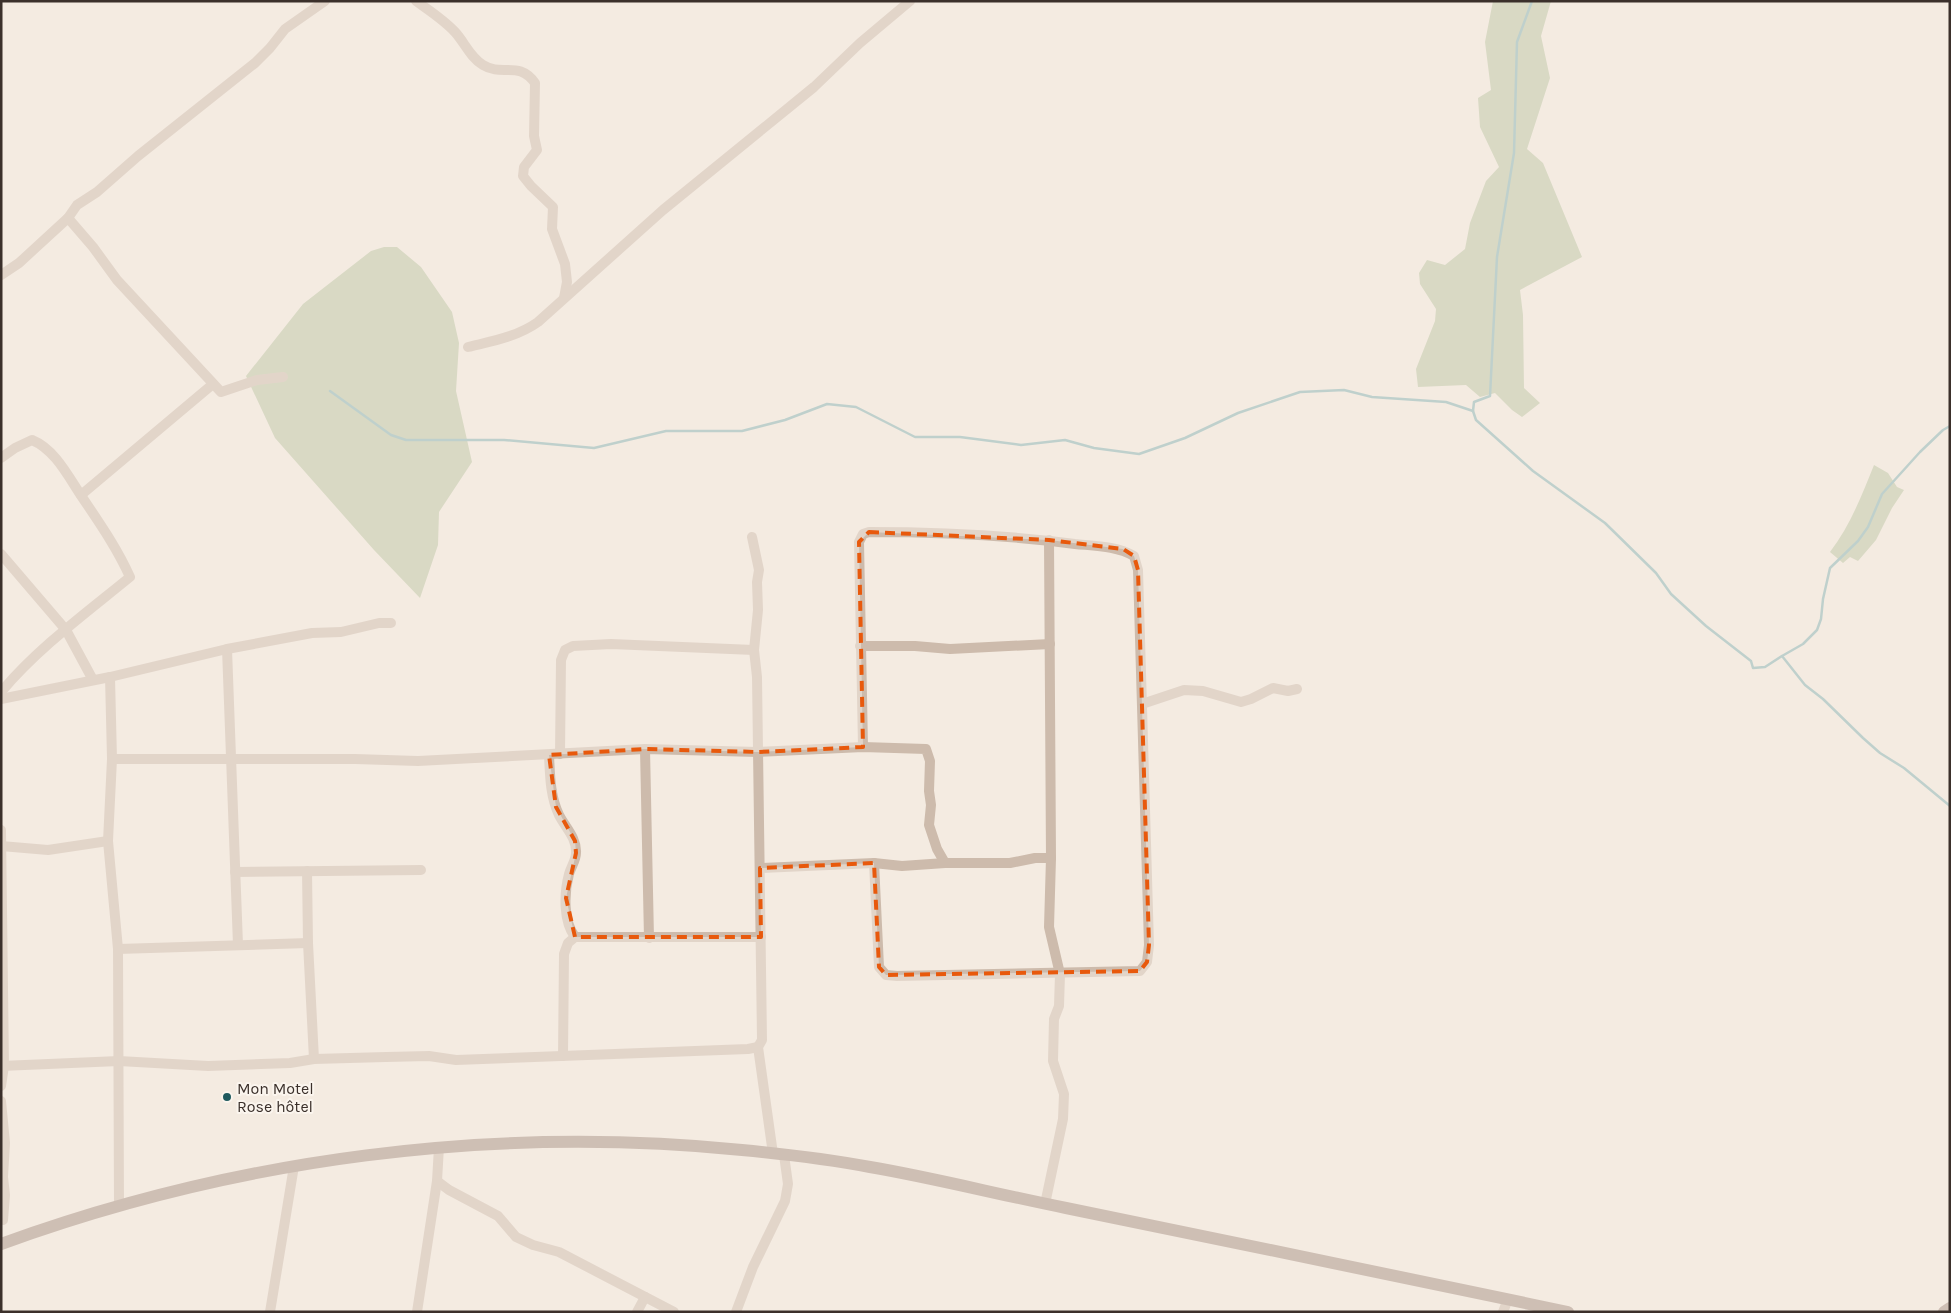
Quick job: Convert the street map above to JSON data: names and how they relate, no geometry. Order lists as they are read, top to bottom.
{
  "places": ["Mon Motel Rose hôtel"]
}
